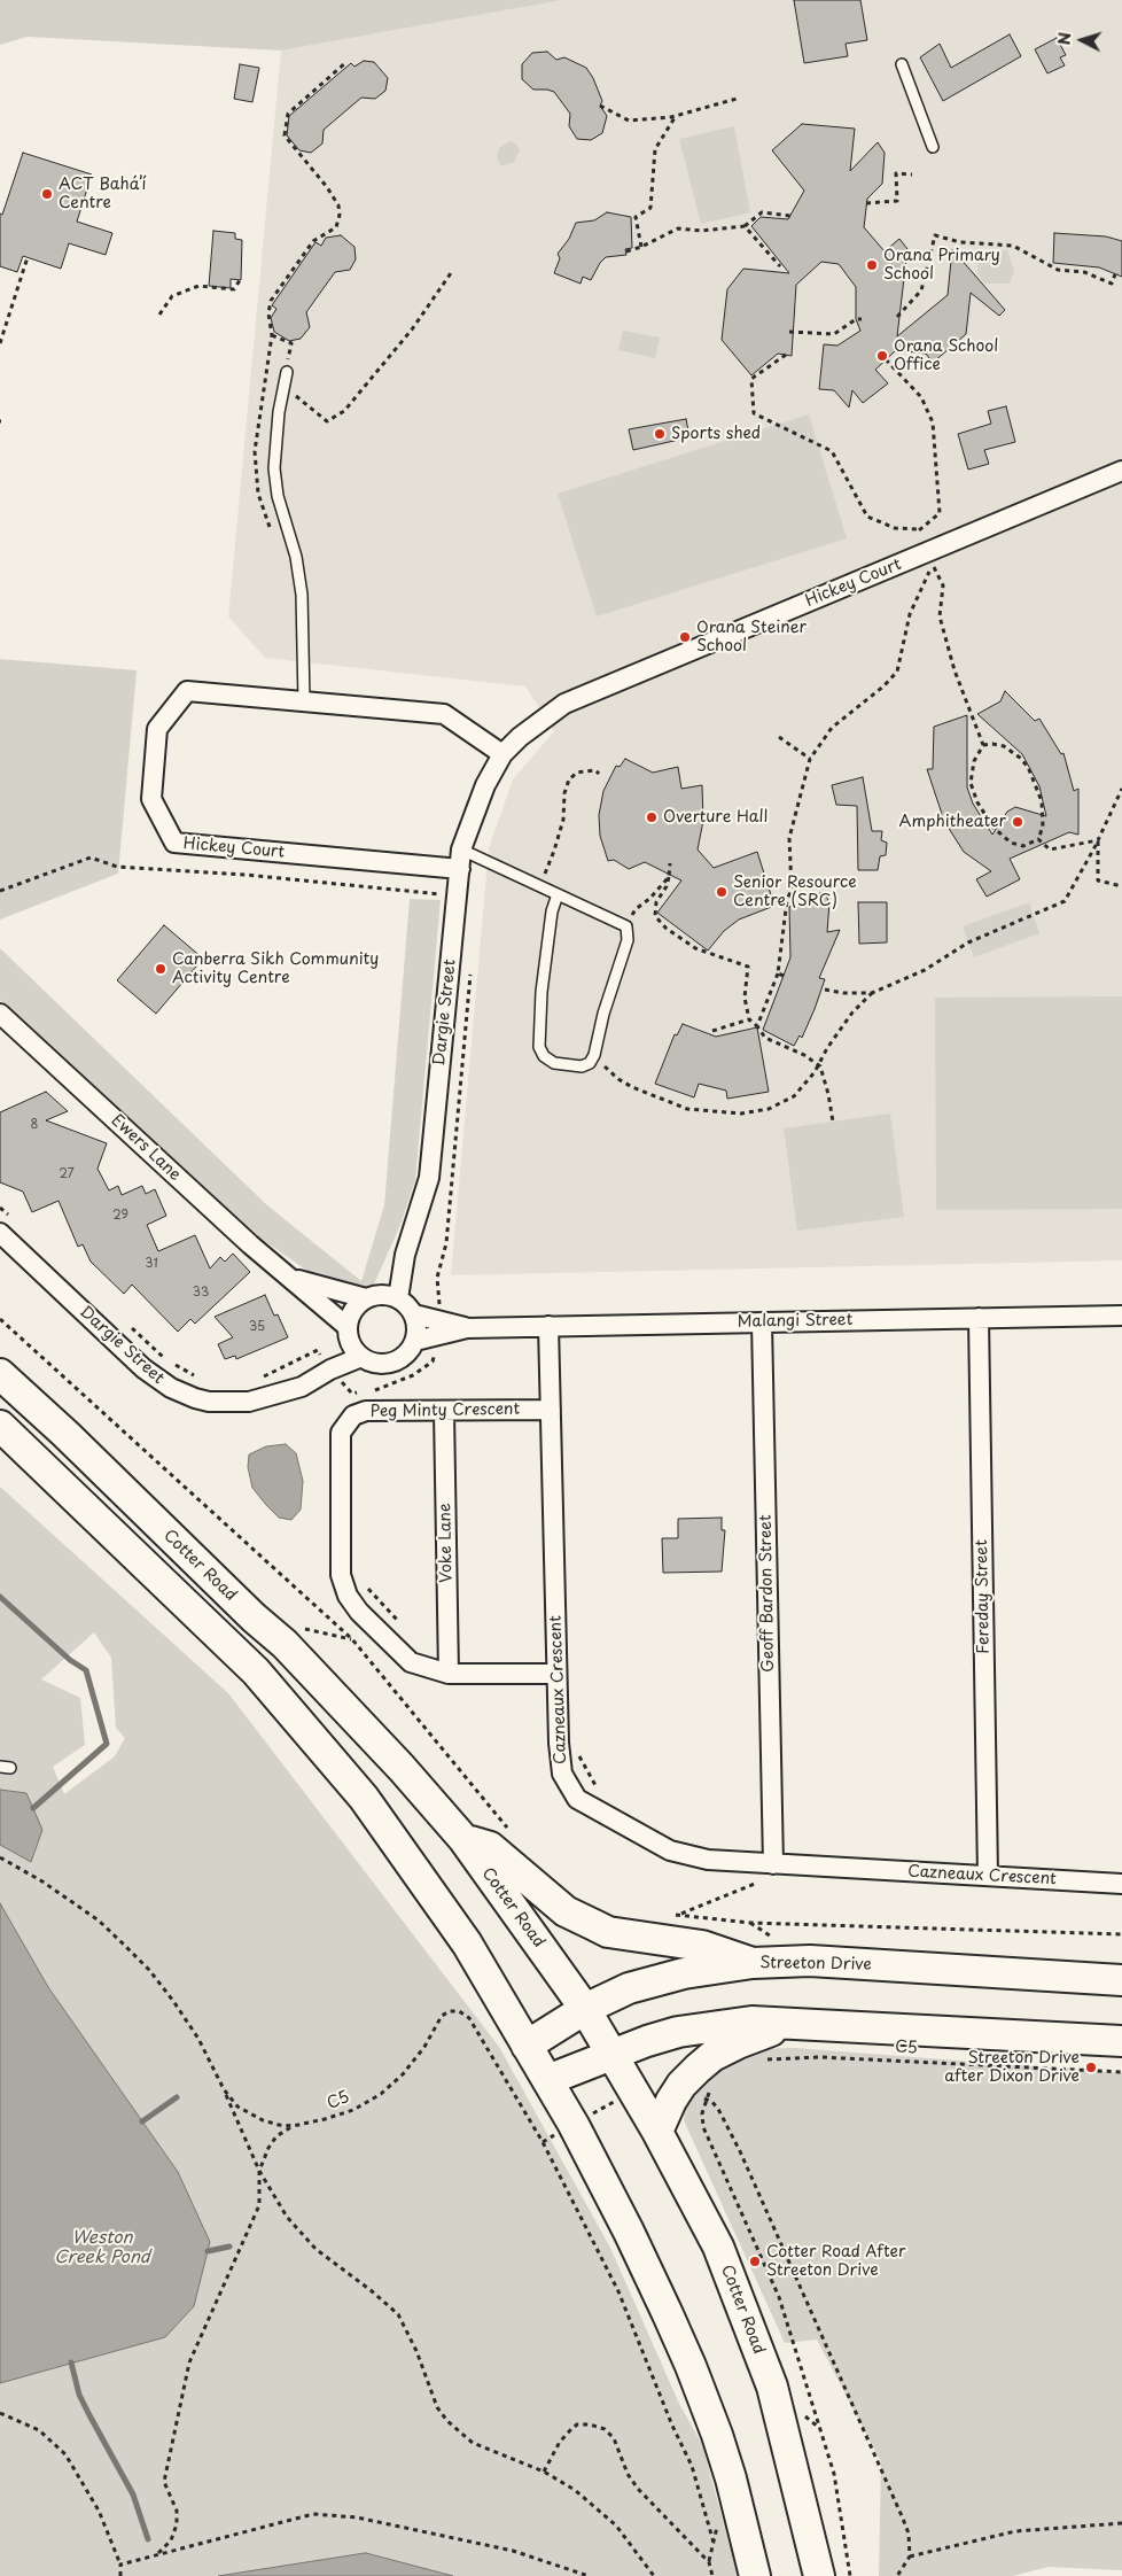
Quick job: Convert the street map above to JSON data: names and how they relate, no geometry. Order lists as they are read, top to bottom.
{
  "streets": {
    "main road": ["Cotter Road", "Streeton Drive"],
    "street": [
      "Hickey Court",
      "Dargie Street",
      "Ewers Lane",
      "Malangi Street",
      "Peg Minty Crescent",
      "Voke Lane",
      "Geoff Bardon Street",
      "Fereday Street",
      "Cazneaux Crescent"
    ],
    "path": ["C5"]
  },
  "crossings": [
    ["Hickey Court", "Dargie Street"],
    ["Dargie Street", "Ewers Lane"],
    ["Dargie Street", "Malangi Street"],
    ["Ewers Lane", "Malangi Street"],
    ["Malangi Street", "Geoff Bardon Street"],
    ["Malangi Street", "Fereday Street"],
    ["Malangi Street", "Cazneaux Crescent"],
    ["Peg Minty Crescent", "Voke Lane"],
    ["Peg Minty Crescent", "Cazneaux Crescent"],
    ["Cotter Road", "Streeton Drive"],
    ["Geoff Bardon Street", "Cazneaux Crescent"],
    ["Fereday Street", "Cazneaux Crescent"]
  ],
  "water": ["Weston Creek Pond"],
  "places": [
    "ACT Bahá’í Centre",
    "Orana Primary School",
    "Orana School Office",
    "Sports shed",
    "Orana Steiner School",
    "Overture Hall",
    "Amphitheater",
    "Senior Resource Centre (SRC)",
    "Canberra Sikh Community Activity Centre",
    "Streeton Drive after Dixon Drive",
    "Cotter Road After Streeton Drive"
  ],
  "house_numbers": [
    "8",
    "27",
    "29",
    "31",
    "33",
    "35"
  ],
  "north": "left"
}
